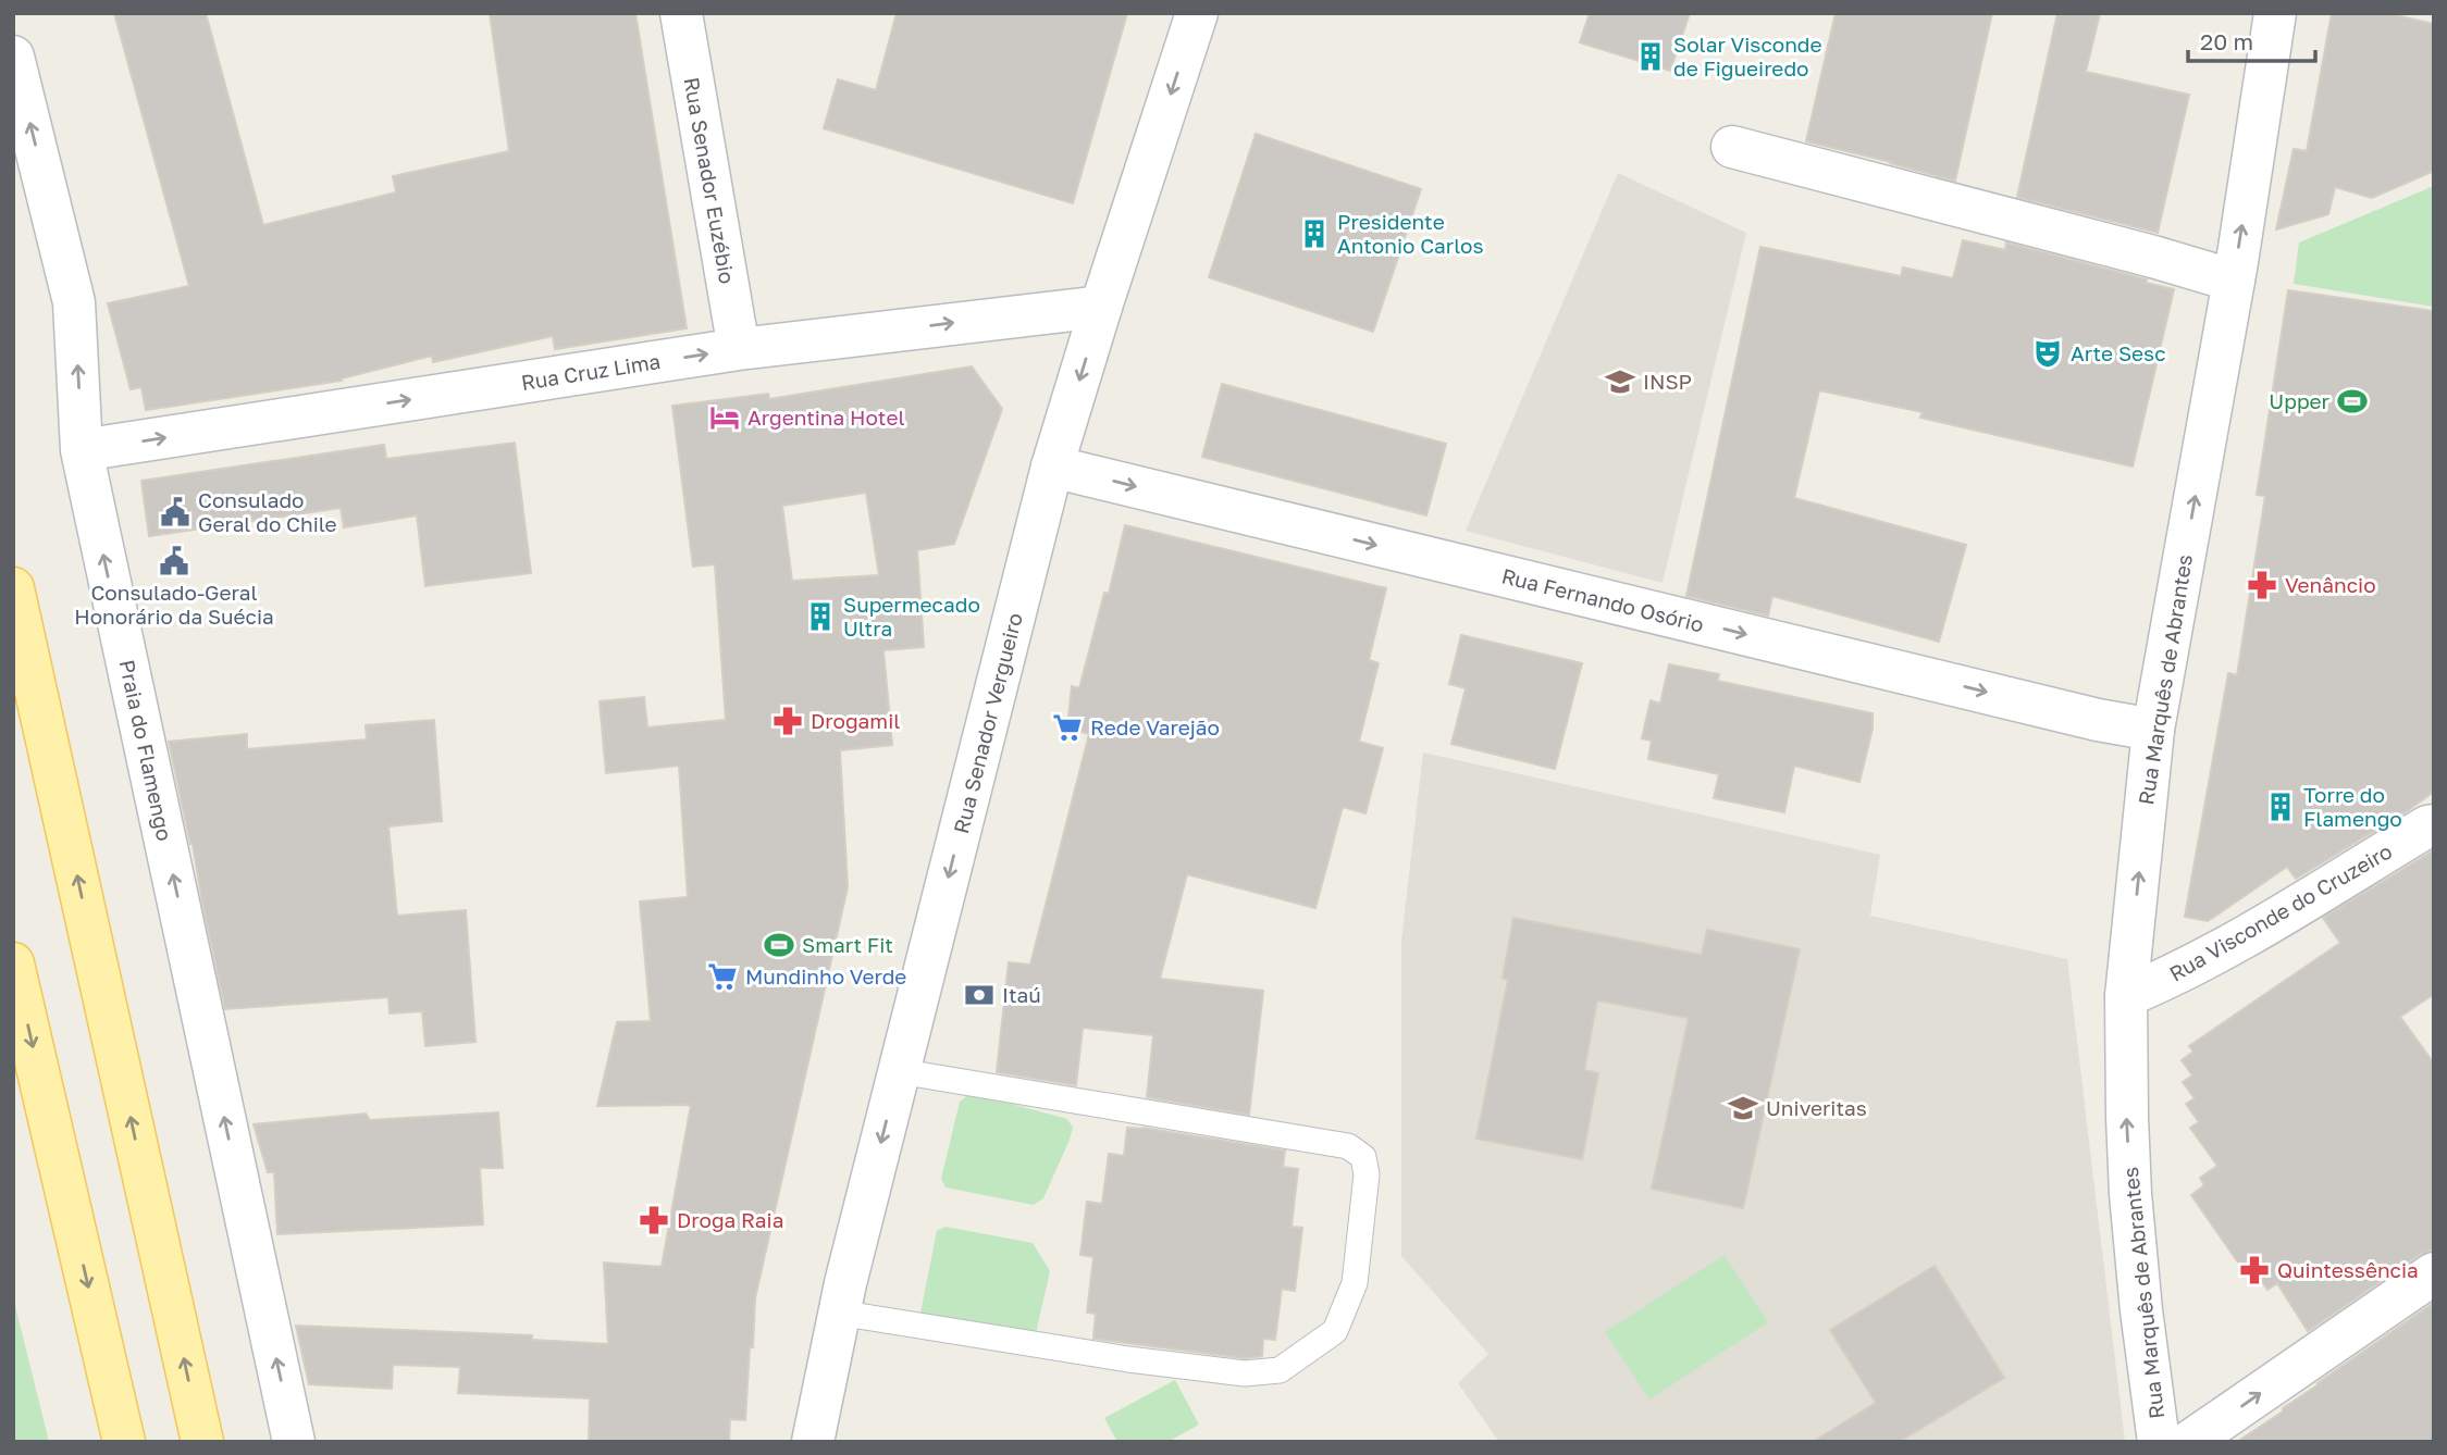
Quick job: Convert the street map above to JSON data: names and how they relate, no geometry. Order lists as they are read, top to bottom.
{
  "streets": {
    "street": [
      "Rua Senador Euzébio",
      "Rua Cruz Lima",
      "Rua Fernando Osório",
      "Rua Marquês de Abrantes",
      "Rua Senador Vergueiro",
      "Praia do Flamengo",
      "Rua Visconde do Cruzeiro"
    ]
  },
  "crossings": [
    ["Rua Senador Euzébio", "Rua Cruz Lima"],
    ["Rua Cruz Lima", "Rua Senador Vergueiro"],
    ["Rua Cruz Lima", "Praia do Flamengo"],
    ["Rua Fernando Osório", "Rua Marquês de Abrantes"],
    ["Rua Fernando Osório", "Rua Senador Vergueiro"],
    ["Rua Marquês de Abrantes", "Rua Visconde do Cruzeiro"]
  ],
  "one_way": [
    "Rua Cruz Lima",
    "Rua Fernando Osório",
    "Rua Marquês de Abrantes",
    "Rua Senador Vergueiro",
    "Praia do Flamengo"
  ],
  "places": {
    "building": [
      "Solar Visconde de Figueiredo",
      "Presidente Antonio Carlos",
      "Supermecado Ultra",
      "Torre do Flamengo"
    ],
    "theatre": ["Arte Sesc"],
    "school or university": ["INSP", "Univeritas"],
    "sports": ["Upper", "Smart Fit"],
    "hotel": ["Argentina Hotel"],
    "public building": ["Consulado Geral do Chile", "Consulado-Geral Honorário da Suécia"],
    "pharmacy": [
      "Venâncio",
      "Drogamil",
      "Droga Raia",
      "Quintessência"
    ],
    "supermarket": ["Rede Varejão", "Mundinho Verde"],
    "bank": ["Itaú"]
  },
  "scale_bar": "20 m"
}
